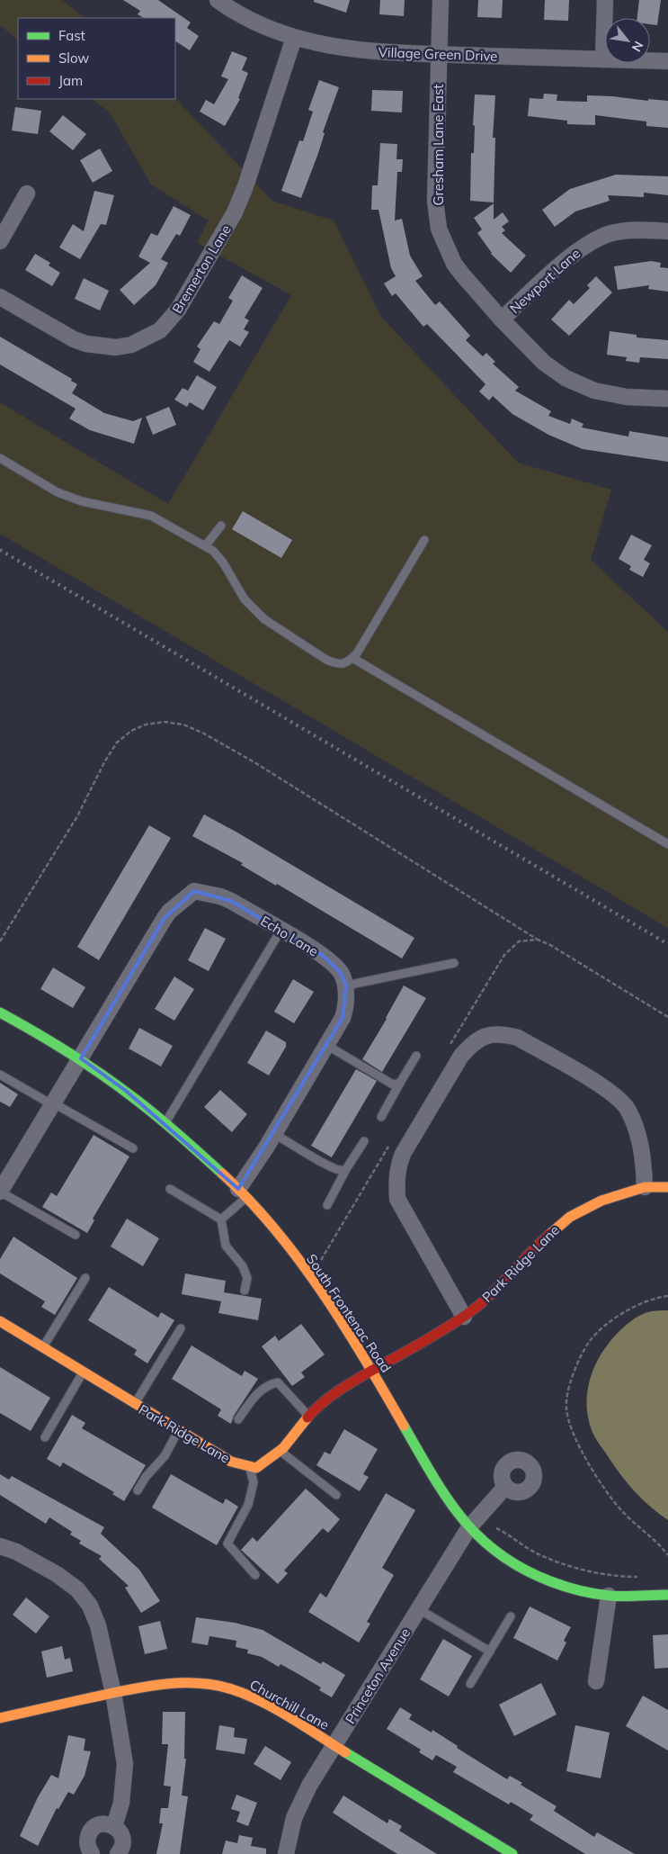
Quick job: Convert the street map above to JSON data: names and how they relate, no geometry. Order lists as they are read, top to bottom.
{
  "streets": {
    "street": [
      "Village Green Drive",
      "Gresham Lane East",
      "Bremerton Lane",
      "Newport Lane",
      "Echo Lane",
      "Park Ridge Lane",
      "South Frontenac Road",
      "Princeton Avenue",
      "Churchill Lane"
    ]
  },
  "crossings": [
    ["Village Green Drive", "Gresham Lane East"],
    ["Village Green Drive", "Bremerton Lane"],
    ["Gresham Lane East", "Newport Lane"],
    ["Echo Lane", "South Frontenac Road"],
    ["Park Ridge Lane", "South Frontenac Road"],
    ["South Frontenac Road", "Princeton Avenue"],
    ["Princeton Avenue", "Churchill Lane"]
  ],
  "legend": ["Fast", "Slow", "Jam"],
  "north": "bottom right"
}
